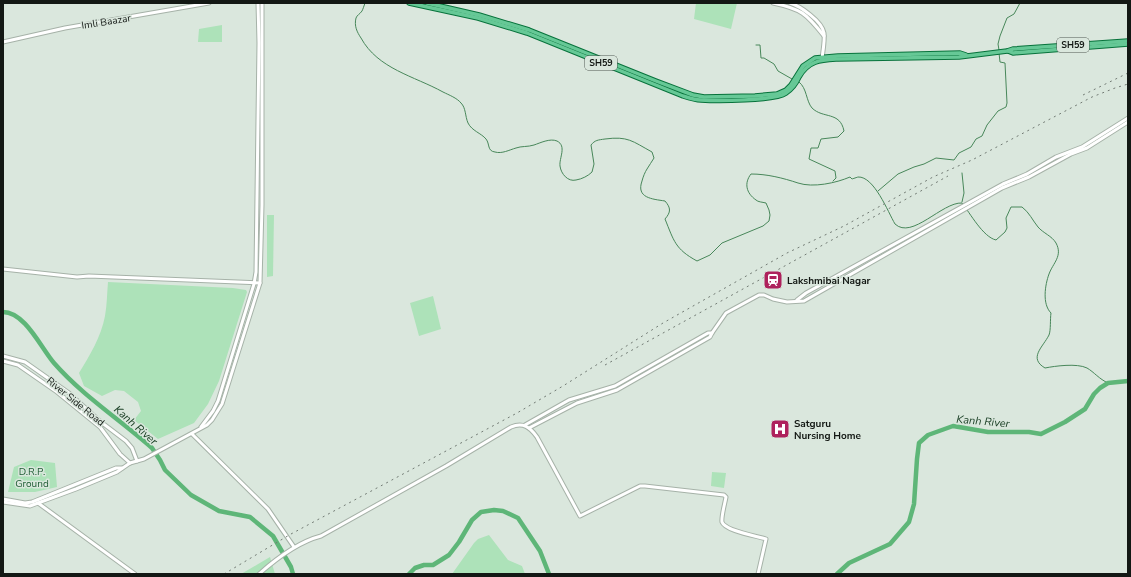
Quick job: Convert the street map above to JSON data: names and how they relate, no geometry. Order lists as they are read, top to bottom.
{
  "streets": {
    "main road": ["SH59"],
    "street": ["Imli Baazar", "River Side Road"]
  },
  "water": ["Kanh River"],
  "parks": ["D.R.P. Ground"],
  "places": {
    "station": ["Lakshmibai Nagar"],
    "hospital": ["Satguru Nursing Home"]
  }
}
